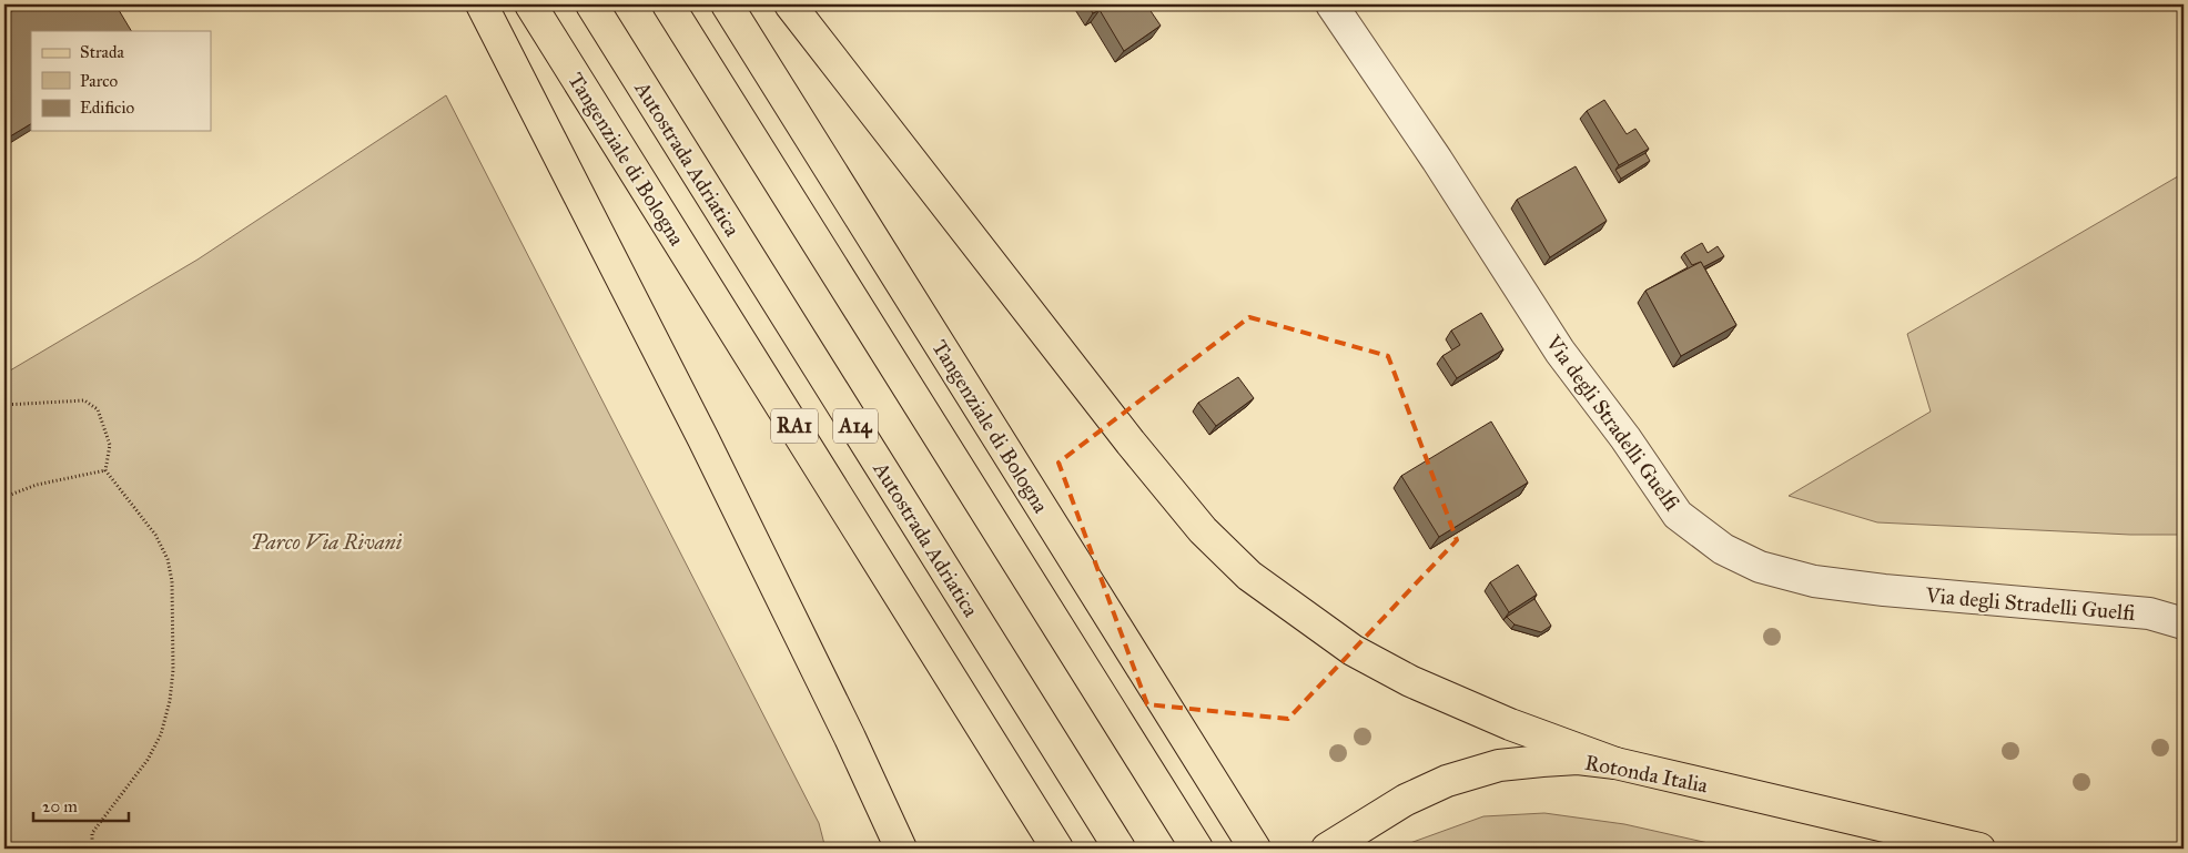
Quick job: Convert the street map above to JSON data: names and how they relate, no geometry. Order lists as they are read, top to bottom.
{
  "streets": {
    "main road": [
      "Tangenziale di Bologna",
      "Autostrada Adriatica",
      "RA1",
      "A14",
      "Rotonda Italia"
    ],
    "street": ["Via degli Stradelli Guelfi"]
  },
  "parks": ["Parco Via Rivani"],
  "legend": ["Strada", "Parco", "Edificio"],
  "scale_bar": "20 m"
}
